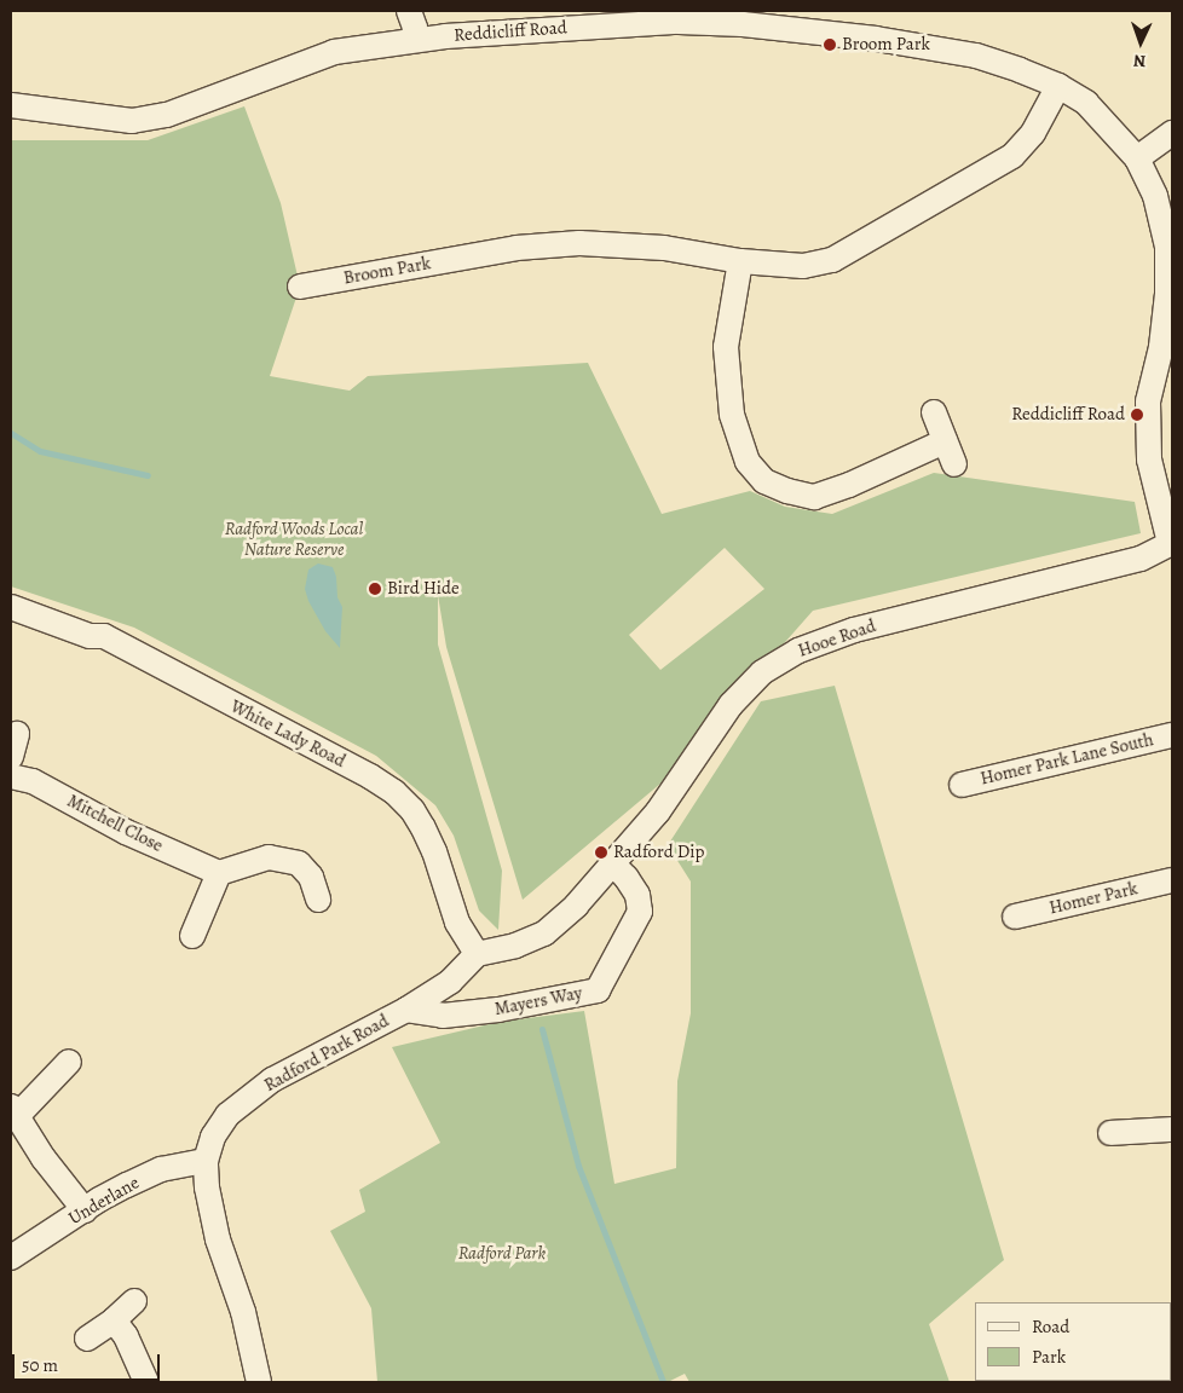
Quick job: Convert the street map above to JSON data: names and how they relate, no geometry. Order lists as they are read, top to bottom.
{
  "streets": {
    "street": [
      "Reddicliff Road",
      "Broom Park",
      "Hooe Road",
      "White Lady Road",
      "Homer Park Lane South",
      "Mitchell Close",
      "Homer Park",
      "Mayers Way",
      "Radford Park Road",
      "Underlane"
    ]
  },
  "crossings": [
    ["Reddicliff Road", "Broom Park"],
    ["Reddicliff Road", "Hooe Road"],
    ["Hooe Road", "White Lady Road"],
    ["Hooe Road", "Mayers Way"],
    ["Hooe Road", "Radford Park Road"],
    ["White Lady Road", "Radford Park Road"],
    ["Mayers Way", "Radford Park Road"],
    ["Radford Park Road", "Underlane"]
  ],
  "parks": ["Radford Woods Local Nature Reserve", "Radford Park"],
  "places": [
    "Broom Park",
    "Reddicliff Road",
    "Bird Hide",
    "Radford Dip"
  ],
  "legend": ["Road", "Park"],
  "scale_bar": "50 m",
  "north": "bottom"
}
